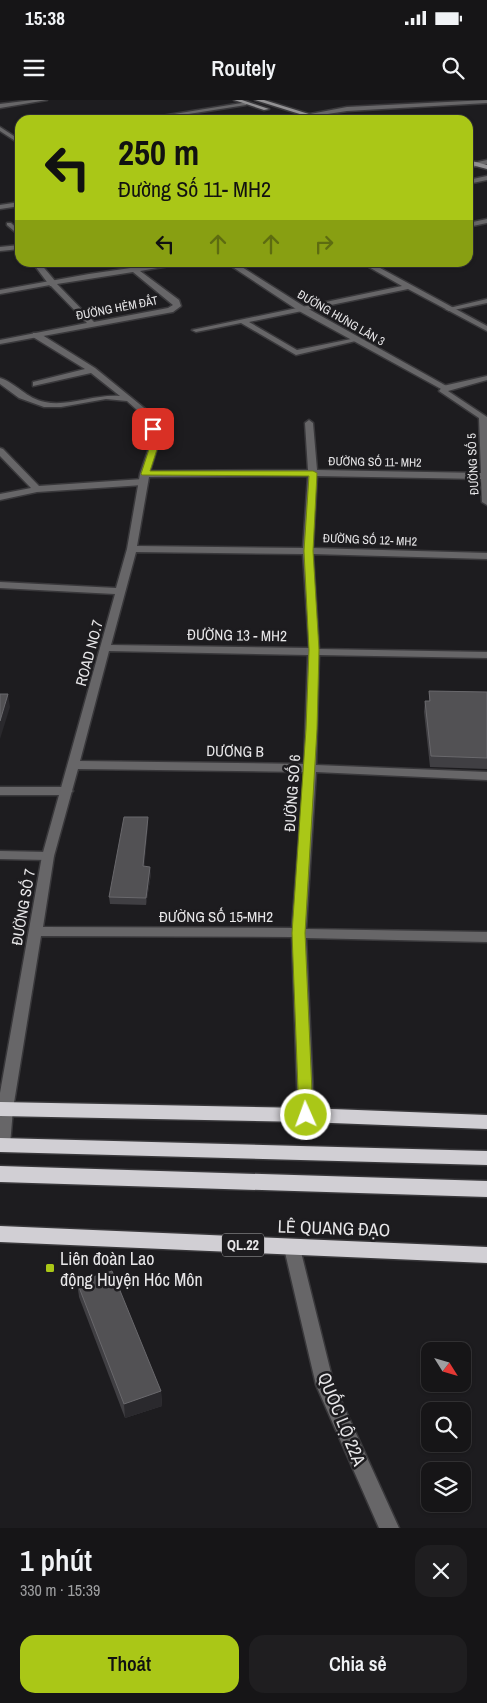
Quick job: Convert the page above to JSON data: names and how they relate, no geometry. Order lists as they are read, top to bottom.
{
  "streets": {
    "highway": ["LÊ QUANG ĐẠO", "QL.22"],
    "street": [
      "ĐƯỜNG HẺM ĐẮT",
      "ĐƯỜNG HƯNG LÂN 3",
      "ĐƯỜNG SỐ 11- MH2",
      "ĐƯỜNG SỐ 5",
      "ĐƯỜNG SỐ 12- MH2",
      "ĐƯỜNG 13 - MH2",
      "ROAD NO.7",
      "DƯƠNG B",
      "ĐƯỜNG SỐ 6",
      "ĐƯỜNG SỐ 7",
      "ĐƯỜNG SỐ 15-MH2",
      "QUỐC LỘ 22A"
    ]
  },
  "crossings": [
    ["ĐƯỜNG HƯNG LÂN 3", "ĐƯỜNG SỐ 5"],
    ["ĐƯỜNG SỐ 11- MH2", "ĐƯỜNG SỐ 5"],
    ["ĐƯỜNG SỐ 11- MH2", "ĐƯỜNG SỐ 6"],
    ["ĐƯỜNG SỐ 12- MH2", "ROAD NO.7"],
    ["ĐƯỜNG SỐ 12- MH2", "ĐƯỜNG SỐ 6"],
    ["ĐƯỜNG 13 - MH2", "ROAD NO.7"],
    ["ĐƯỜNG 13 - MH2", "ĐƯỜNG SỐ 6"],
    ["ROAD NO.7", "DƯƠNG B"],
    ["ROAD NO.7", "ĐƯỜNG SỐ 7"],
    ["DƯƠNG B", "ĐƯỜNG SỐ 6"],
    ["DƯƠNG B", "ĐƯỜNG SỐ 7"],
    ["ĐƯỜNG SỐ 6", "ĐƯỜNG SỐ 15-MH2"],
    ["ĐƯỜNG SỐ 7", "ĐƯỜNG SỐ 15-MH2"],
    ["LÊ QUANG ĐẠO", "QUỐC LỘ 22A"]
  ],
  "places": {
    "transit": ["Liên đoàn Lao động Huyện Hóc Môn"]
  },
  "north": "bottom right",
  "page": {
    "status": "15:38",
    "header": "Routely",
    "turn": ["250 m", "Đường Số 11- MH2"],
    "heading": ["1 phút", "330 m · 15:39"],
    "buttons": ["Thoát", "Chia sẻ"]
  }
}
